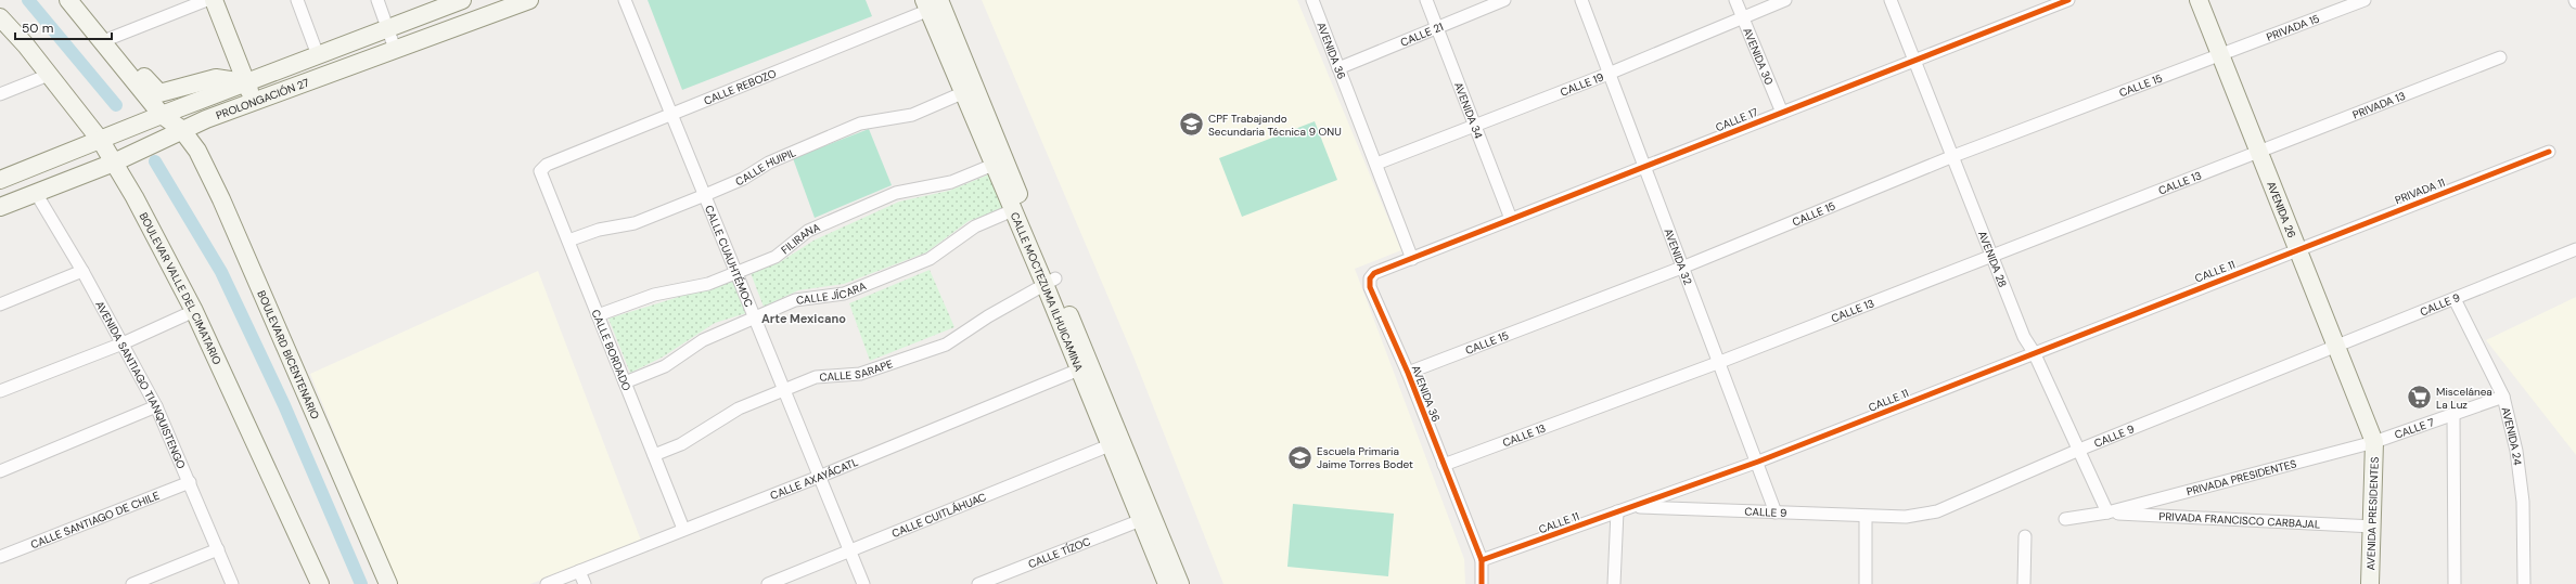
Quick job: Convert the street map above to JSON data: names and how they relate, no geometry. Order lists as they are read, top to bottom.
{
  "streets": {
    "main road": [
      "PROLONGACIÓN 27",
      "AVENIDA 26",
      "BOULEVAR VALLE DEL CIMATARIO",
      "CALLE MOCTEZUMA ILHUICAMINA",
      "BOULEVARD BICENTENARIO",
      "AVENIDA PRESIDENTES"
    ],
    "street": [
      "PRIVADA 15",
      "CALLE 21",
      "AVENIDA 36",
      "AVENIDA 30",
      "CALLE 19",
      "CALLE 15",
      "CALLE REBOZO",
      "PRIVADA 13",
      "AVENIDA 34",
      "CALLE 17",
      "CALLE HUIPIL",
      "CALLE 13",
      "PRIVADA 11",
      "FILIRANA",
      "CALLE CUAUHTÉMOC",
      "AVENIDA 32",
      "AVENIDA 28",
      "CALLE 11",
      "CALLE JÍCARA",
      "CALLE 9",
      "CALLE BORDADO",
      "CALLE SARAPE",
      "AVENIDA SANTIAGO TIANQUISTENGO",
      "CALLE 7",
      "AVENIDA 24",
      "CALLE AXAYÁCATL",
      "PRIVADA PRESIDENTES",
      "CALLE CUITLÁHUAC",
      "CALLE SANTIAGO DE CHILE",
      "PRIVADA FRANCISCO CARBAJAL",
      "CALLE TÍZOC"
    ]
  },
  "crossings": [
    ["PRIVADA 15", "CALLE 15"],
    ["PRIVADA 15", "AVENIDA 26"],
    ["CALLE 21", "AVENIDA 36"],
    ["CALLE 21", "AVENIDA 34"],
    ["AVENIDA 36", "CALLE 19"],
    ["AVENIDA 36", "CALLE 15"],
    ["AVENIDA 36", "CALLE 17"],
    ["AVENIDA 36", "CALLE 13"],
    ["AVENIDA 36", "CALLE 11"],
    ["AVENIDA 30", "CALLE 19"],
    ["AVENIDA 30", "CALLE 17"],
    ["CALLE 19", "AVENIDA 34"],
    ["CALLE 19", "AVENIDA 32"],
    ["CALLE 15", "AVENIDA 26"],
    ["CALLE 15", "AVENIDA 32"],
    ["CALLE 15", "AVENIDA 28"],
    ["CALLE REBOZO", "CALLE CUAUHTÉMOC"],
    ["CALLE REBOZO", "CALLE MOCTEZUMA ILHUICAMINA"],
    ["CALLE REBOZO", "CALLE BORDADO"],
    ["PROLONGACIÓN 27", "BOULEVAR VALLE DEL CIMATARIO"],
    ["PROLONGACIÓN 27", "BOULEVARD BICENTENARIO"],
    ["PROLONGACIÓN 27", "AVENIDA SANTIAGO TIANQUISTENGO"],
    ["PRIVADA 13", "CALLE 13"],
    ["PRIVADA 13", "AVENIDA 26"],
    ["AVENIDA 34", "CALLE 17"],
    ["CALLE 17", "AVENIDA 32"],
    ["CALLE 17", "AVENIDA 28"],
    ["CALLE HUIPIL", "CALLE CUAUHTÉMOC"],
    ["CALLE HUIPIL", "CALLE MOCTEZUMA ILHUICAMINA"],
    ["CALLE HUIPIL", "CALLE BORDADO"],
    ["CALLE 13", "AVENIDA 26"],
    ["CALLE 13", "AVENIDA 32"],
    ["CALLE 13", "AVENIDA 28"],
    ["PRIVADA 11", "AVENIDA 26"],
    ["PRIVADA 11", "CALLE 11"],
    ["AVENIDA 26", "CALLE 11"],
    ["AVENIDA 26", "CALLE 9"],
    ["AVENIDA 26", "CALLE 7"],
    ["AVENIDA 26", "PRIVADA PRESIDENTES"],
    ["AVENIDA 26", "AVENIDA PRESIDENTES"],
    ["FILIRANA", "CALLE CUAUHTÉMOC"],
    ["FILIRANA", "CALLE MOCTEZUMA ILHUICAMINA"],
    ["FILIRANA", "CALLE BORDADO"],
    ["CALLE CUAUHTÉMOC", "CALLE JÍCARA"],
    ["CALLE CUAUHTÉMOC", "CALLE SARAPE"],
    ["CALLE CUAUHTÉMOC", "CALLE AXAYÁCATL"],
    ["CALLE CUAUHTÉMOC", "CALLE CUITLÁHUAC"],
    ["AVENIDA 32", "CALLE 11"],
    ["AVENIDA 32", "CALLE 9"],
    ["AVENIDA 28", "CALLE 11"],
    ["AVENIDA 28", "CALLE 9"],
    ["AVENIDA 28", "PRIVADA PRESIDENTES"],
    ["AVENIDA 28", "PRIVADA FRANCISCO CARBAJAL"],
    ["CALLE 11", "CALLE 9"],
    ["CALLE JÍCARA", "CALLE MOCTEZUMA ILHUICAMINA"],
    ["CALLE JÍCARA", "CALLE BORDADO"],
    ["CALLE MOCTEZUMA ILHUICAMINA", "CALLE SARAPE"],
    ["CALLE MOCTEZUMA ILHUICAMINA", "CALLE AXAYÁCATL"],
    ["CALLE MOCTEZUMA ILHUICAMINA", "CALLE CUITLÁHUAC"],
    ["CALLE MOCTEZUMA ILHUICAMINA", "CALLE TÍZOC"],
    ["CALLE 9", "AVENIDA 24"],
    ["CALLE BORDADO", "CALLE SARAPE"],
    ["CALLE BORDADO", "CALLE AXAYÁCATL"],
    ["AVENIDA SANTIAGO TIANQUISTENGO", "CALLE SANTIAGO DE CHILE"],
    ["CALLE 7", "AVENIDA 24"],
    ["CALLE 7", "PRIVADA PRESIDENTES"],
    ["CALLE 7", "AVENIDA PRESIDENTES"],
    ["PRIVADA PRESIDENTES", "AVENIDA PRESIDENTES"],
    ["PRIVADA PRESIDENTES", "PRIVADA FRANCISCO CARBAJAL"],
    ["AVENIDA PRESIDENTES", "PRIVADA FRANCISCO CARBAJAL"]
  ],
  "districts": ["Arte Mexicano"],
  "places": {
    "school or university": ["CPF Trabajando Secundaria Técnica 9 ONU", "Escuela Primaria Jaime Torres Bodet"],
    "supermarket": ["Miscelánea La Luz"]
  },
  "scale_bar": "50 m"
}
